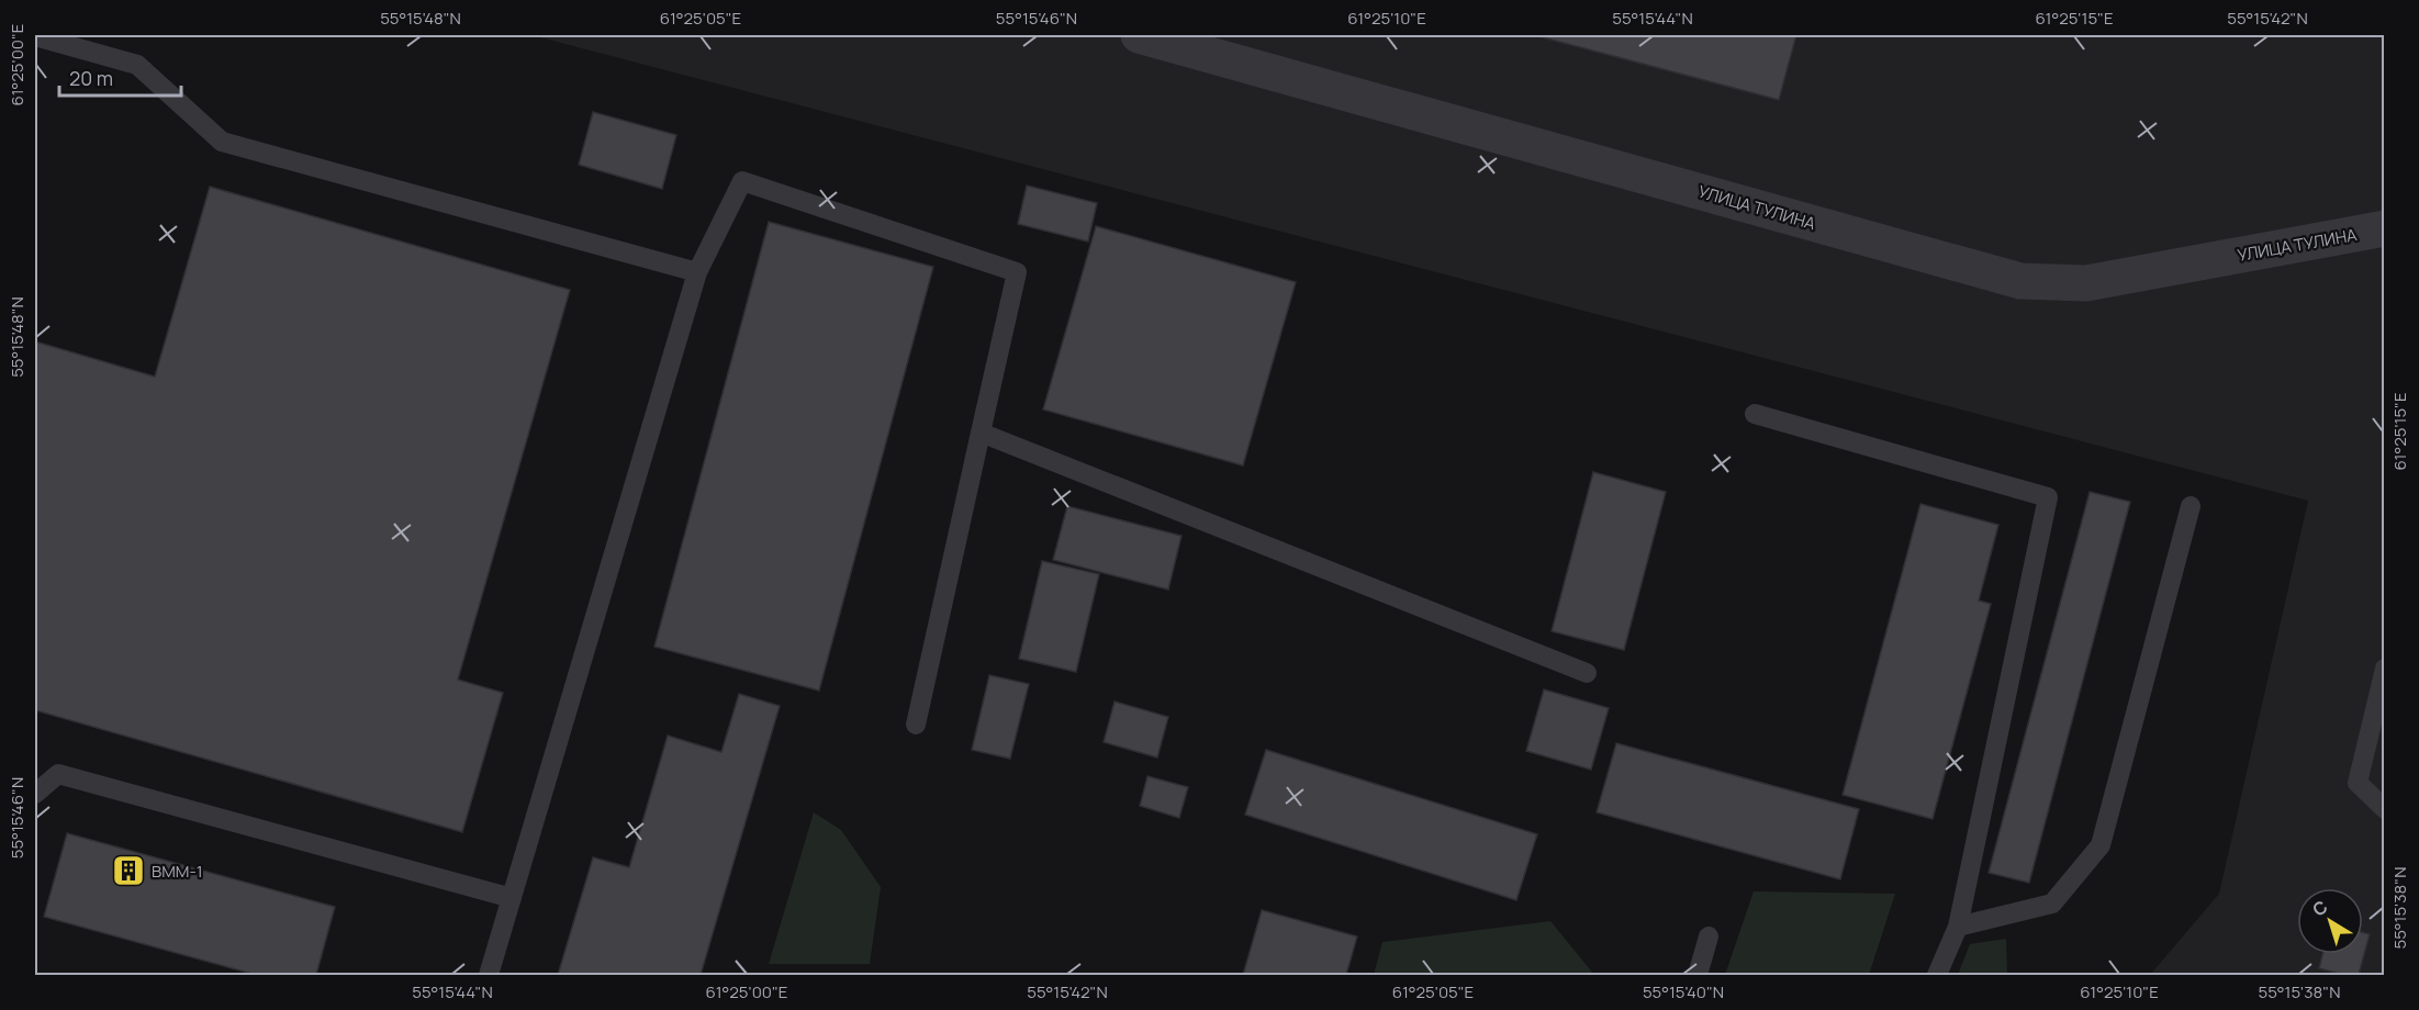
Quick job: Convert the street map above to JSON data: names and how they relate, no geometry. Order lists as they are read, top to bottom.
{
  "streets": {
    "street": ["УЛИЦА ТУЛИНА"]
  },
  "places": {
    "building": ["ВММ-1"]
  },
  "scale_bar": "20 m",
  "north": "top left",
  "coordinates": [
    "55°15'48\"N",
    "61°25'05\"E",
    "55°15'46\"N",
    "61°25'10\"E",
    "55°15'44\"N",
    "61°25'15\"E",
    "55°15'42\"N",
    "61°25'00\"E",
    "55°15'38\"N",
    "55°15'40\"N"
  ]
}
